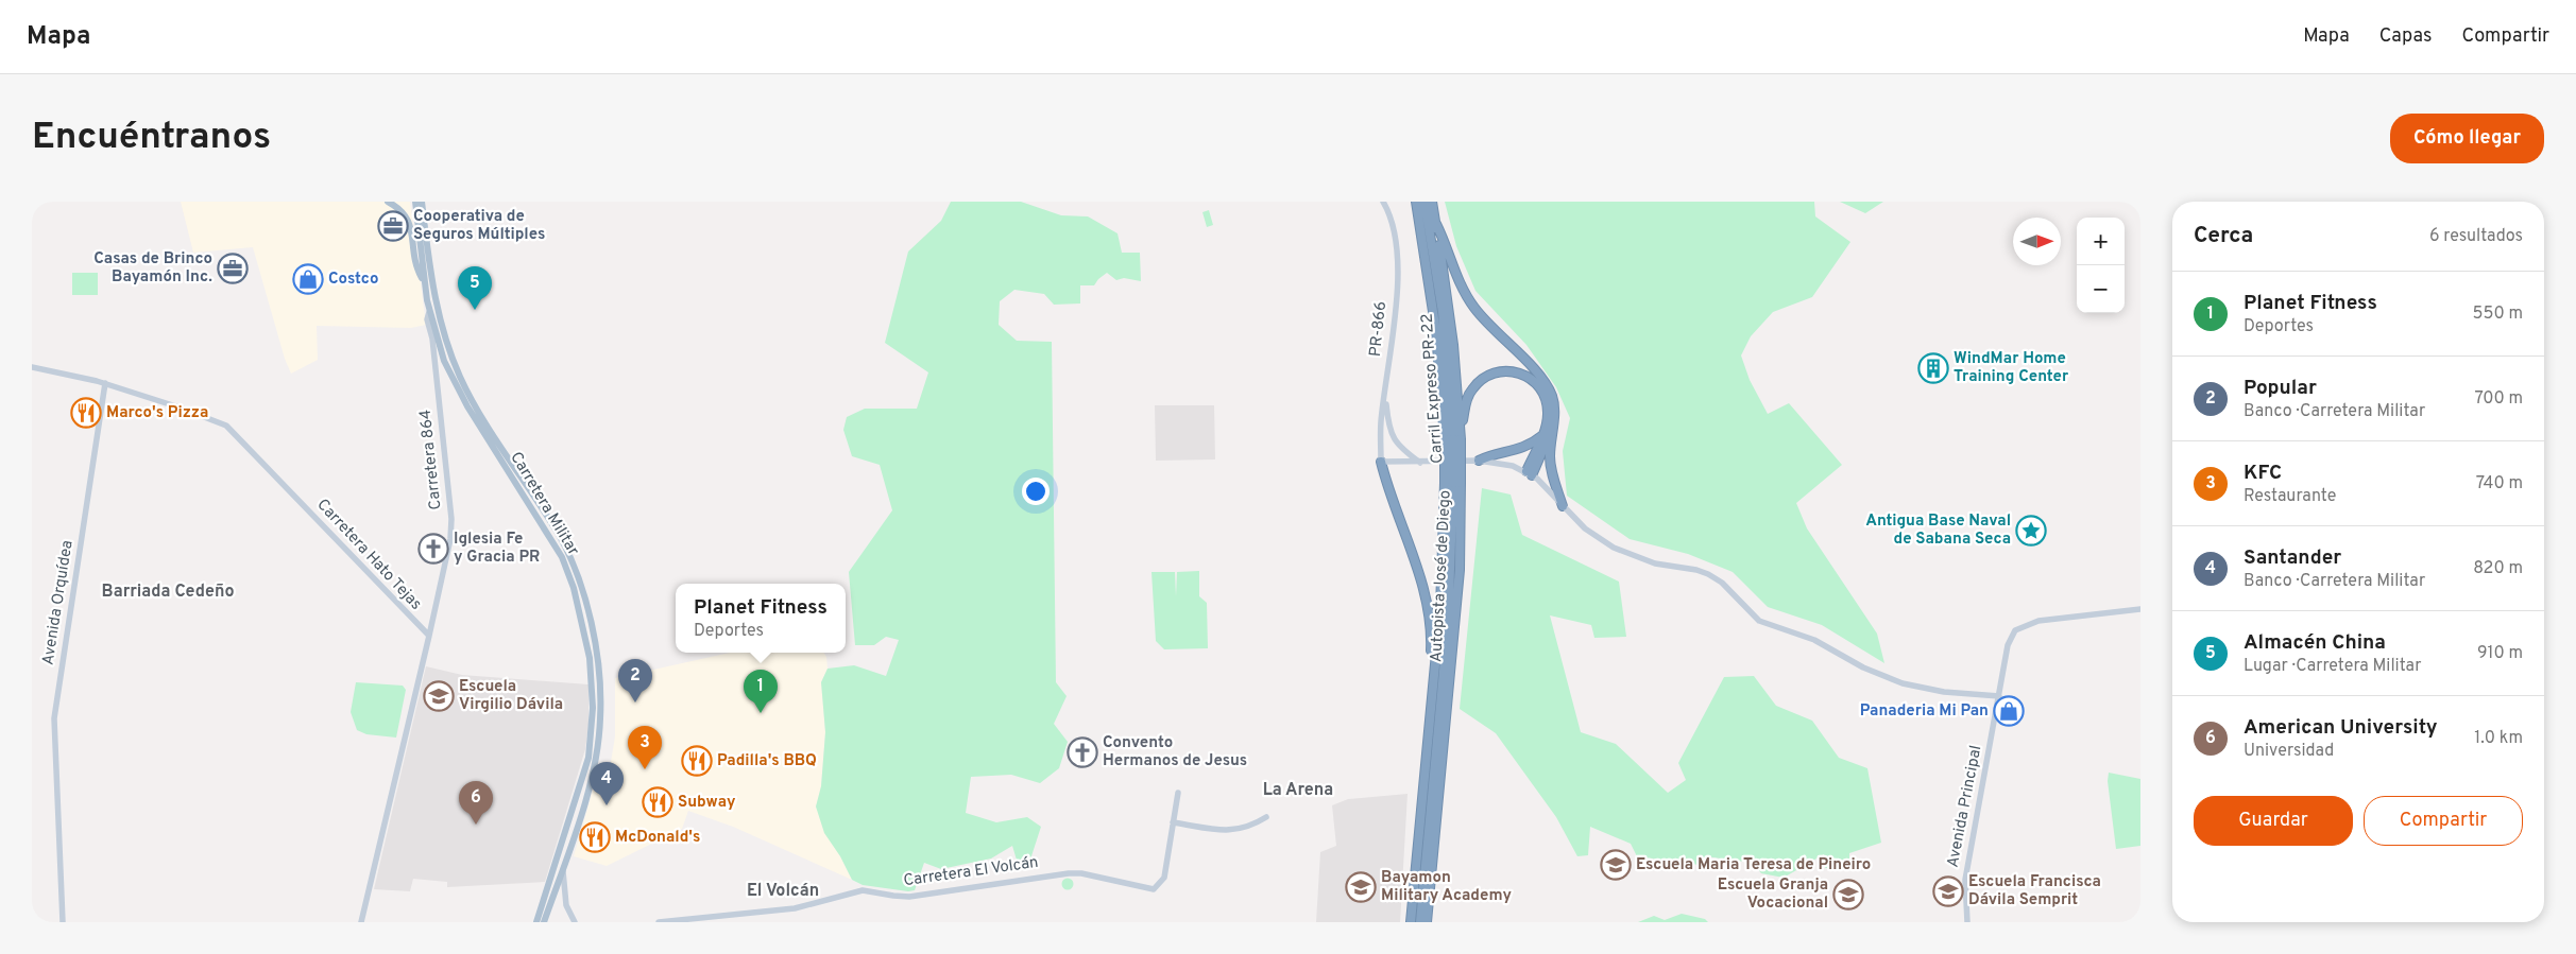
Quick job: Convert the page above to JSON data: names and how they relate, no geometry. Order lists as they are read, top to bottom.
{
  "streets": {
    "highway": ["Carril Expreso PR-22", "Autopista José de Diego"],
    "main road": ["Carretera Militar"],
    "street": [
      "PR-866",
      "Carretera 864",
      "Carretera Hato Tejas",
      "Avenida Orquídea",
      "Avenida Principal",
      "Carretera El Volcán"
    ]
  },
  "crossings": [
    ["Carril Expreso PR-22", "Autopista José de Diego"],
    ["Carretera 864", "Carretera Militar"],
    ["Carretera 864", "Carretera Hato Tejas"],
    ["Carretera Hato Tejas", "Avenida Orquídea"]
  ],
  "districts": ["Barriada Cedeño", "La Arena", "El Volcán"],
  "places": {
    "office": ["Cooperativa de Seguros Múltiples", "Casas de Brinco Bayamón Inc."],
    "shop": ["Costco", "Panaderia Mi Pan"],
    "building": ["WindMar Home Training Center"],
    "restaurant": [
      "Marco's Pizza",
      "Padilla's BBQ",
      "Subway",
      "McDonald's"
    ],
    "place": ["Antigua Base Naval de Sabana Seca"],
    "church": ["Iglesia Fe y Gracia PR", "Convento Hermanos de Jesus"],
    "school or university": [
      "Escuela Virgilio Dávila",
      "Escuela Maria Teresa de Pineiro",
      "Bayamon Military Academy",
      "Escuela Francisca Dávila Semprit",
      "Escuela Granja Vocacional"
    ]
  },
  "north": "right",
  "page": {
    "header": "Mapa",
    "nav": ["Mapa", "Capas", "Compartir"],
    "buttons": [
      "Cómo llegar",
      ["Guardar", "Compartir"]
    ],
    "title": "Encuéntranos",
    "heading": ["Cerca", "6 resultados"],
    "map_buttons": ["+", "−"],
    "pins": [
      "5",
      "2",
      "1",
      "3",
      "4",
      "6"
    ],
    "list": [
      {
        "mark": "1",
        "name": "Planet Fitness",
        "note": "Deportes",
        "value": "550 m"
      },
      {
        "mark": "2",
        "name": "Popular",
        "note": "Banco · Carretera Militar",
        "value": "700 m"
      },
      {
        "mark": "3",
        "name": "KFC",
        "note": "Restaurante",
        "value": "740 m"
      },
      {
        "mark": "4",
        "name": "Santander",
        "note": "Banco · Carretera Militar",
        "value": "820 m"
      },
      {
        "mark": "5",
        "name": "Almacén China",
        "note": "Lugar · Carretera Militar",
        "value": "910 m"
      },
      {
        "mark": "6",
        "name": "American University",
        "note": "Universidad",
        "value": "1.0 km"
      }
    ],
    "popup": ["Planet Fitness", "Deportes"]
  }
}
